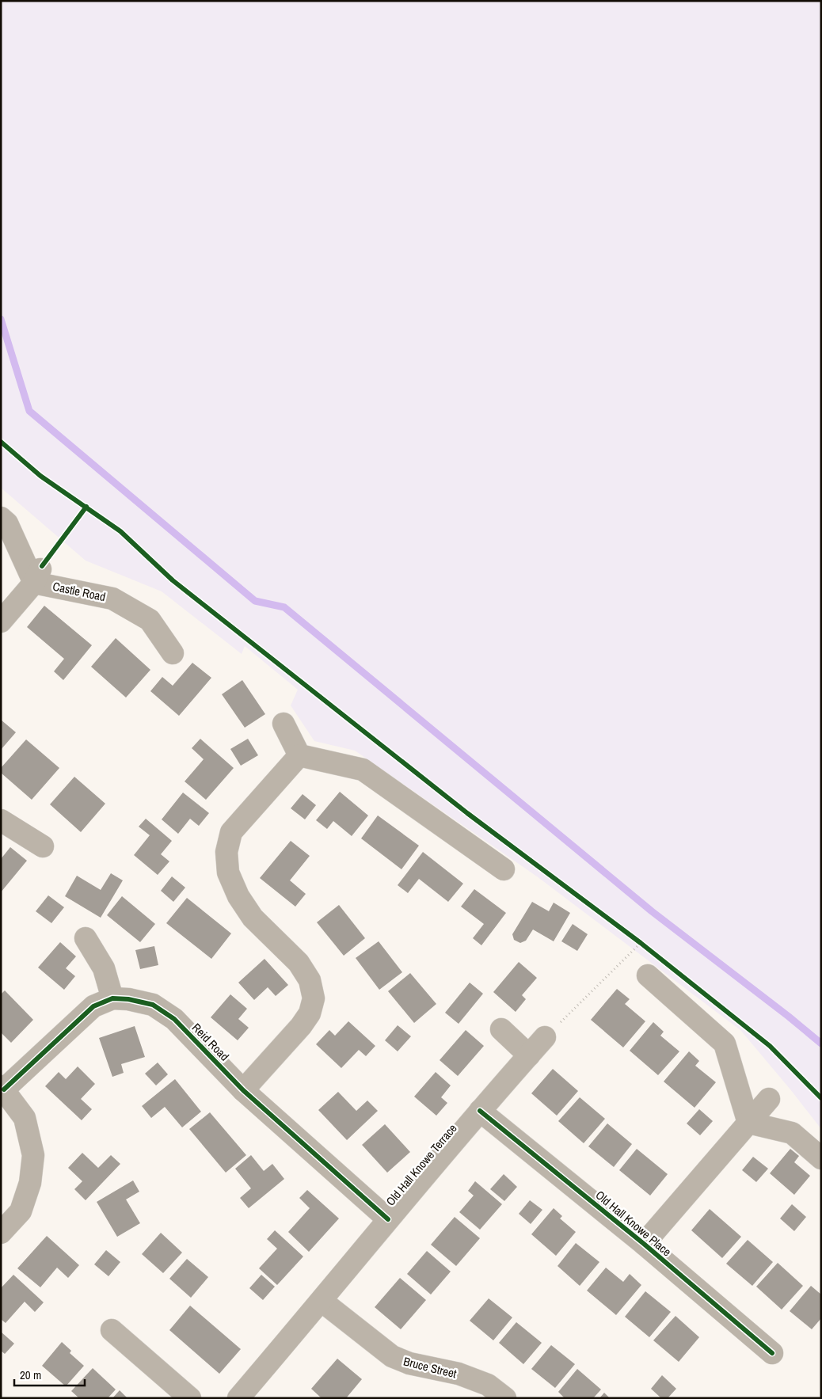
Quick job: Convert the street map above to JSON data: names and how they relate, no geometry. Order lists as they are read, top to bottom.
{
  "streets": {
    "street": [
      "Castle Road",
      "Reid Road",
      "Old Hall Knowe Terrace",
      "Old Hall Knowe Place",
      "Bruce Street"
    ]
  },
  "crossings": [
    ["Reid Road", "Old Hall Knowe Terrace"],
    ["Old Hall Knowe Terrace", "Old Hall Knowe Place"],
    ["Old Hall Knowe Terrace", "Bruce Street"]
  ],
  "scale_bar": "20 m"
}
